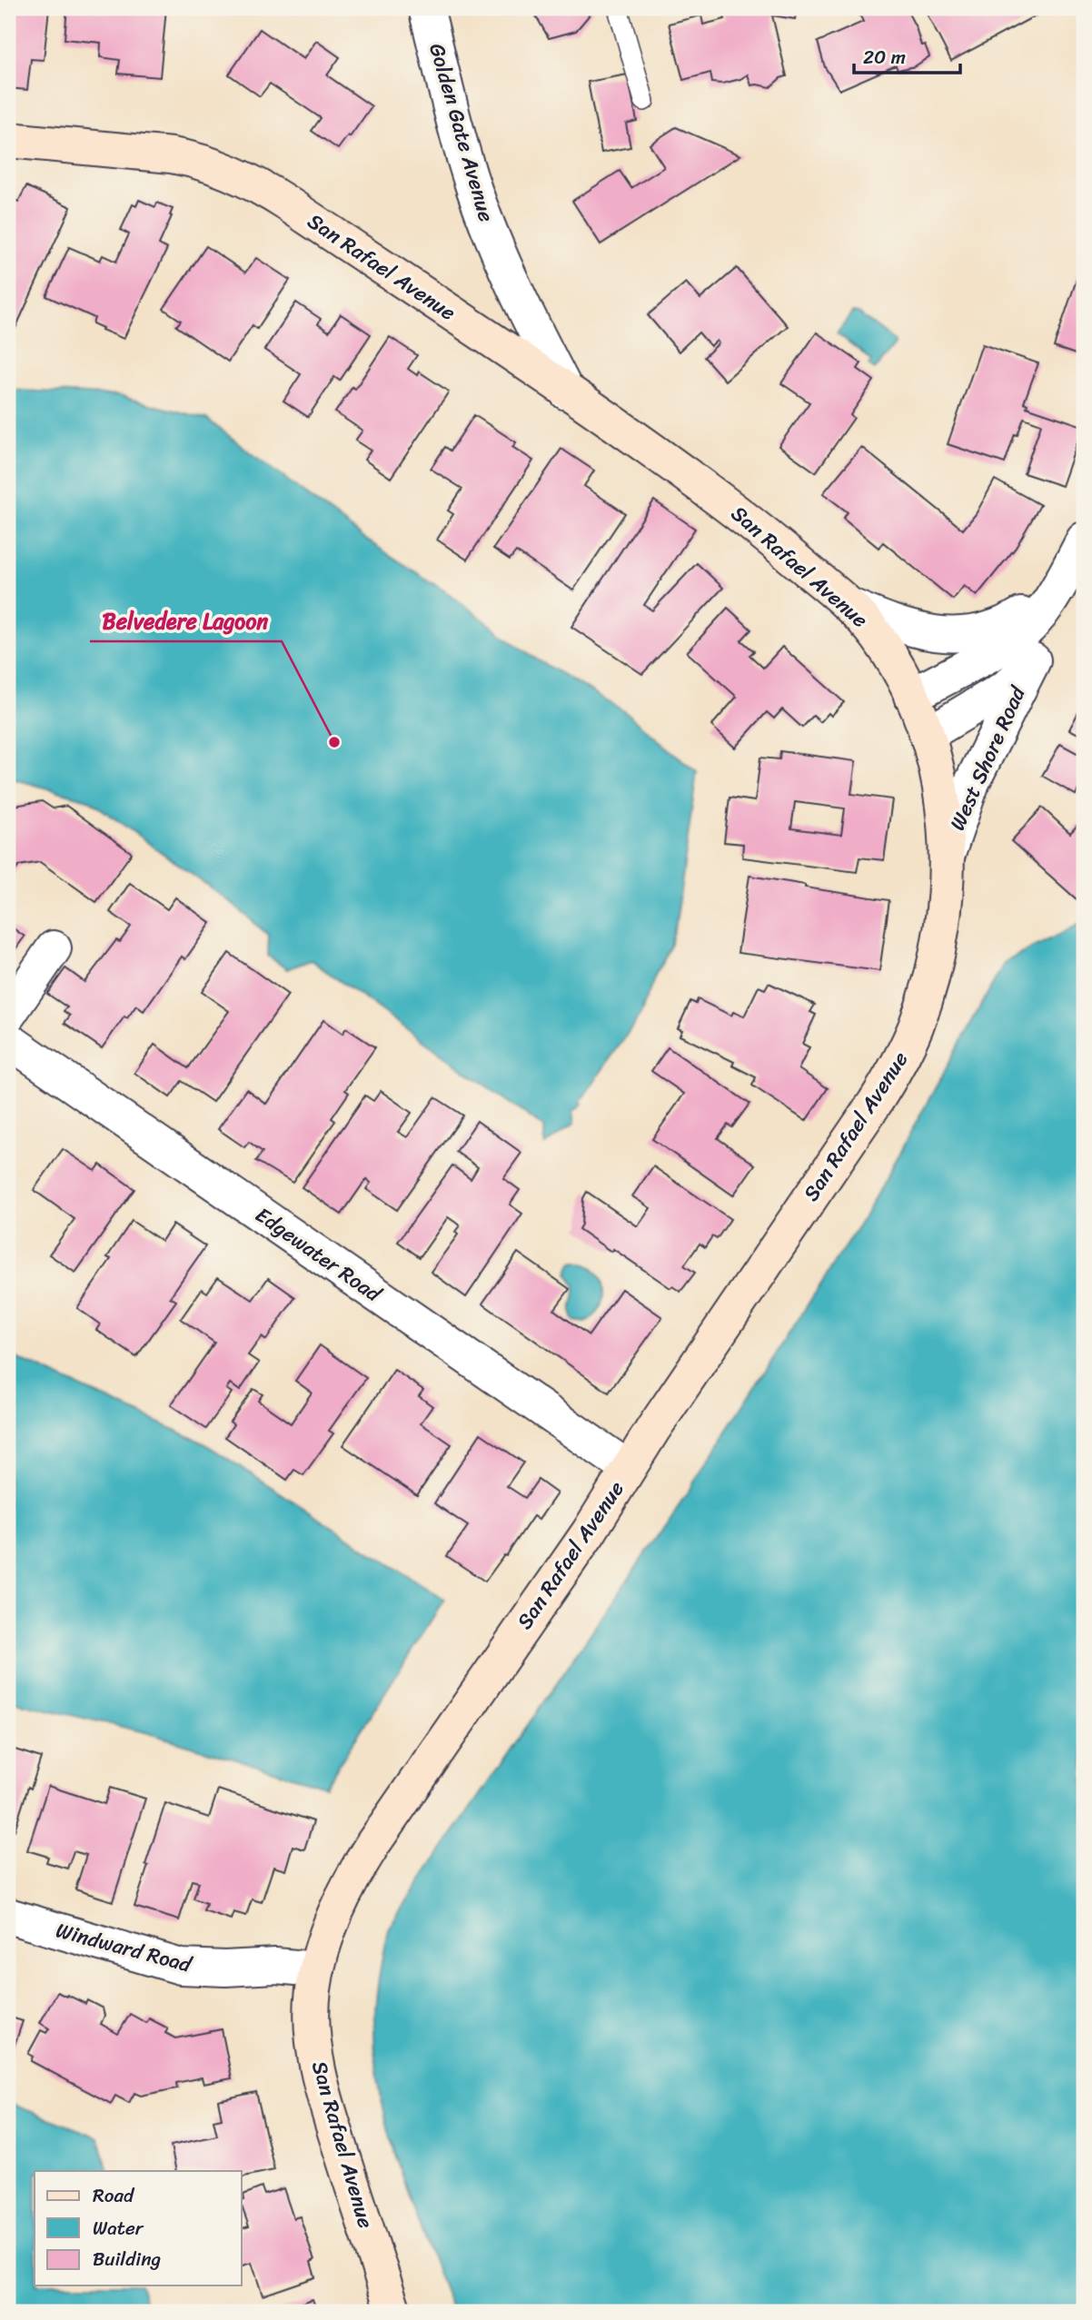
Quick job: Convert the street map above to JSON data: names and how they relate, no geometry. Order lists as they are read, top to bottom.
{
  "streets": {
    "street": [
      "Golden Gate Avenue",
      "San Rafael Avenue",
      "West Shore Road",
      "Edgewater Road",
      "Windward Road"
    ]
  },
  "crossings": [
    ["Golden Gate Avenue", "San Rafael Avenue"],
    ["San Rafael Avenue", "West Shore Road"],
    ["San Rafael Avenue", "Edgewater Road"],
    ["San Rafael Avenue", "Windward Road"]
  ],
  "places": ["Belvedere Lagoon"],
  "legend": ["Road", "Water", "Building"],
  "scale_bar": "20 m"
}
